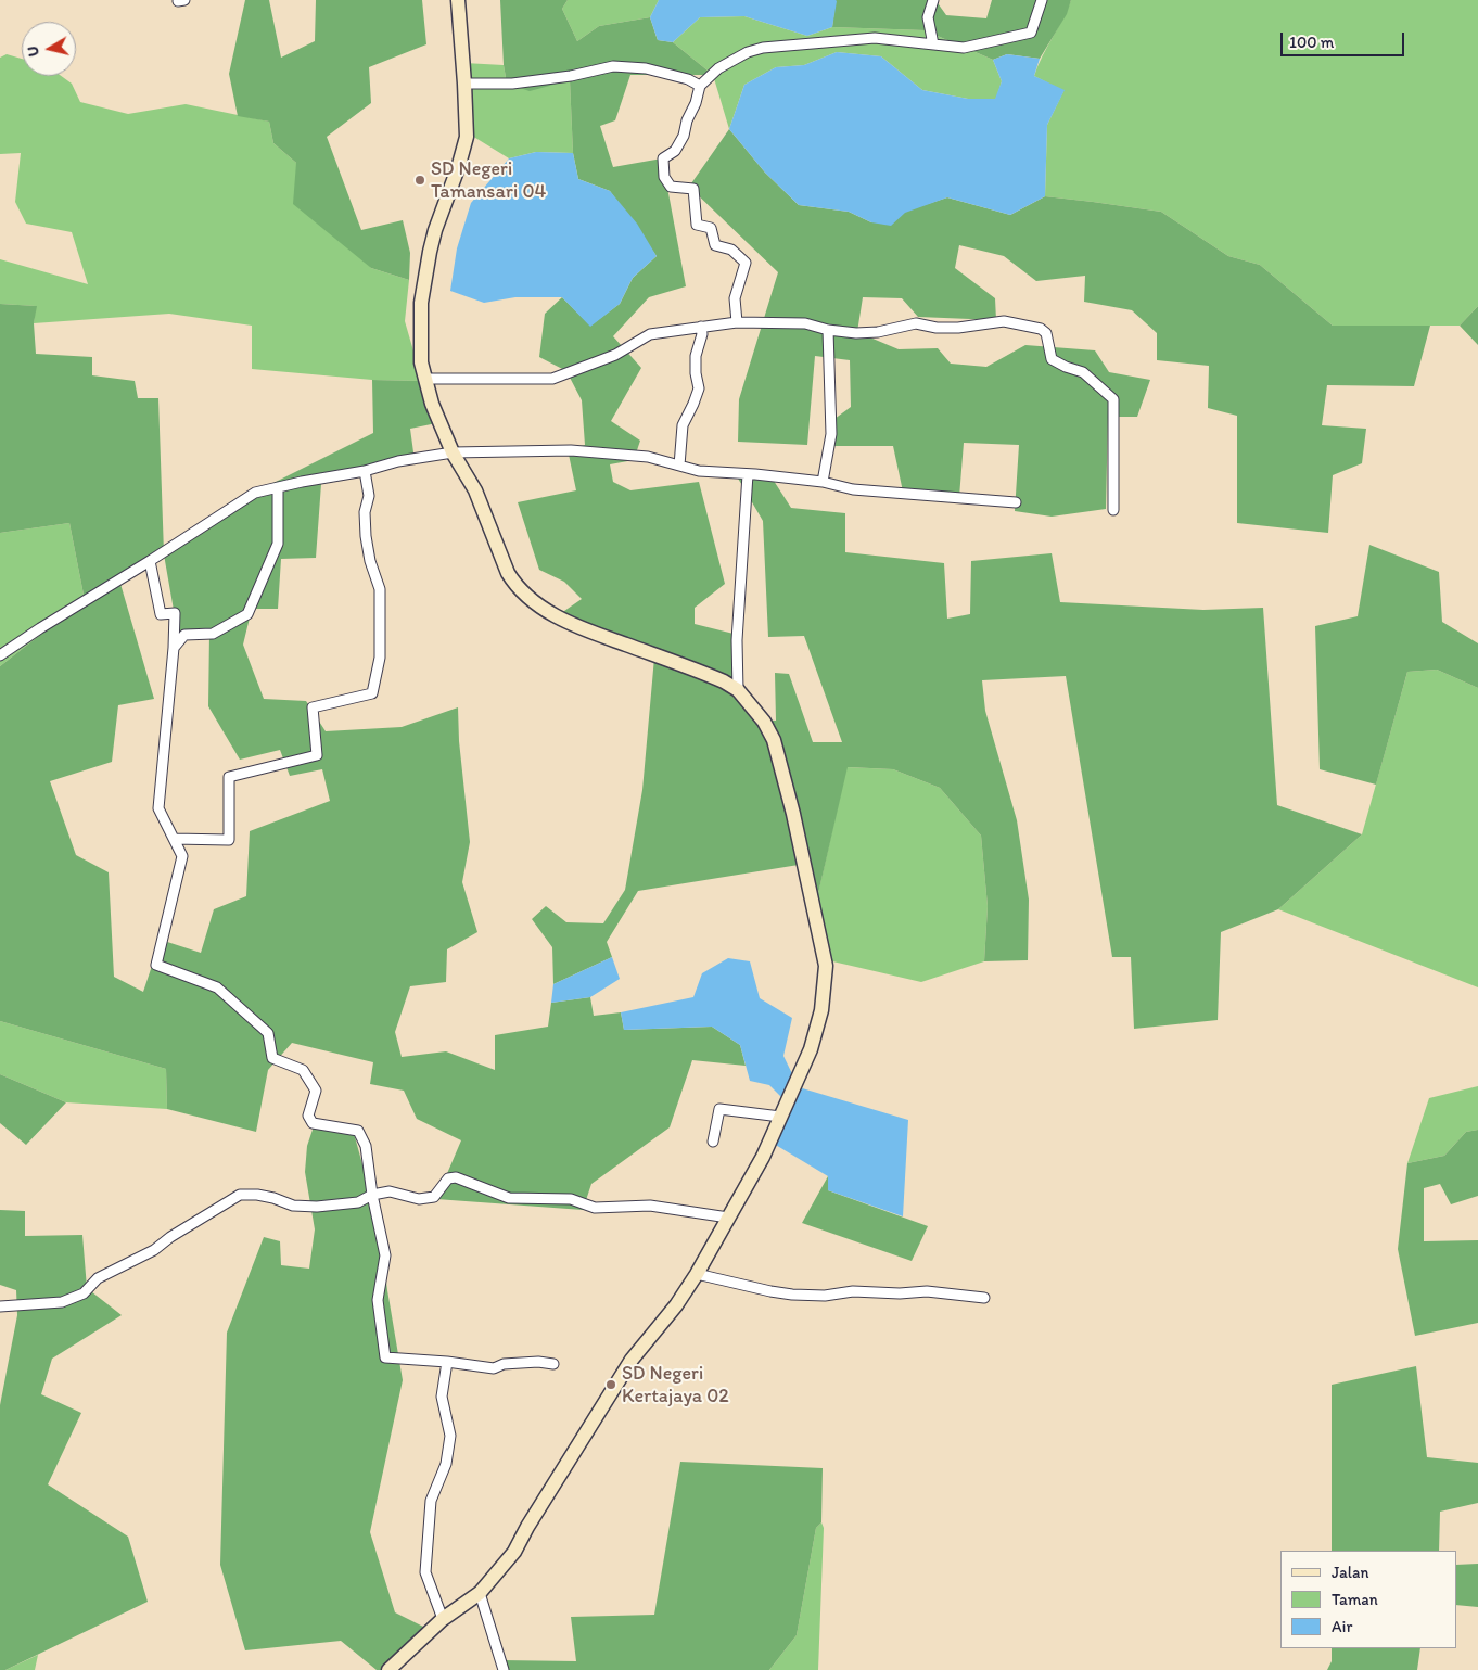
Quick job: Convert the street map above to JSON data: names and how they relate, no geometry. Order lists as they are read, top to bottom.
{
  "places": ["SD Negeri Tamansari 04", "SD Negeri Kertajaya 02"],
  "legend": ["Jalan", "Taman", "Air"],
  "scale_bar": "100 m",
  "north": "left"
}
